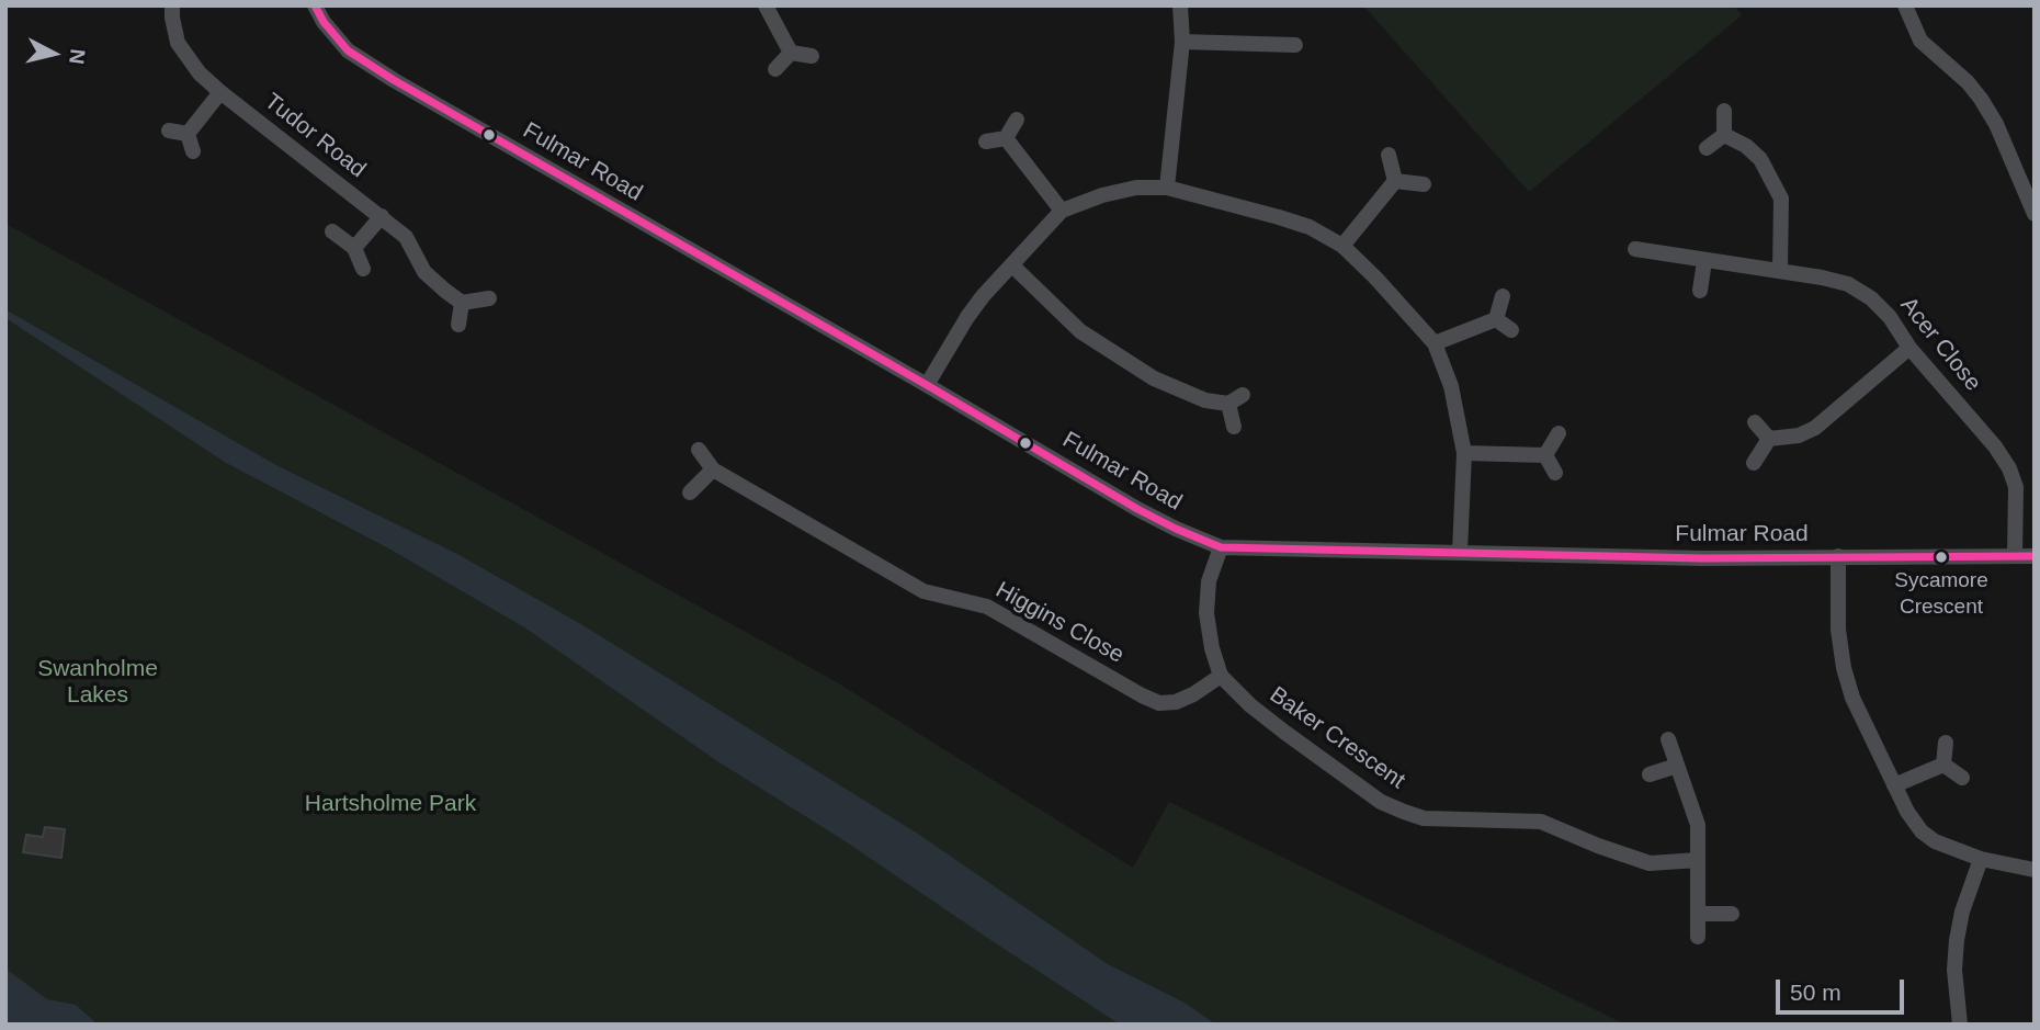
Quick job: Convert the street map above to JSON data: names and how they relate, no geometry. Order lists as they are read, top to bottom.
{
  "streets": {
    "street": [
      "Tudor Road",
      "Fulmar Road",
      "Acer Close",
      "Higgins Close",
      "Baker Crescent"
    ]
  },
  "crossings": [
    ["Fulmar Road", "Acer Close"],
    ["Fulmar Road", "Baker Crescent"],
    ["Higgins Close", "Baker Crescent"]
  ],
  "parks": ["Swanholme Lakes", "Hartsholme Park"],
  "places": ["Sycamore Crescent"],
  "scale_bar": "50 m",
  "north": "right"
}
